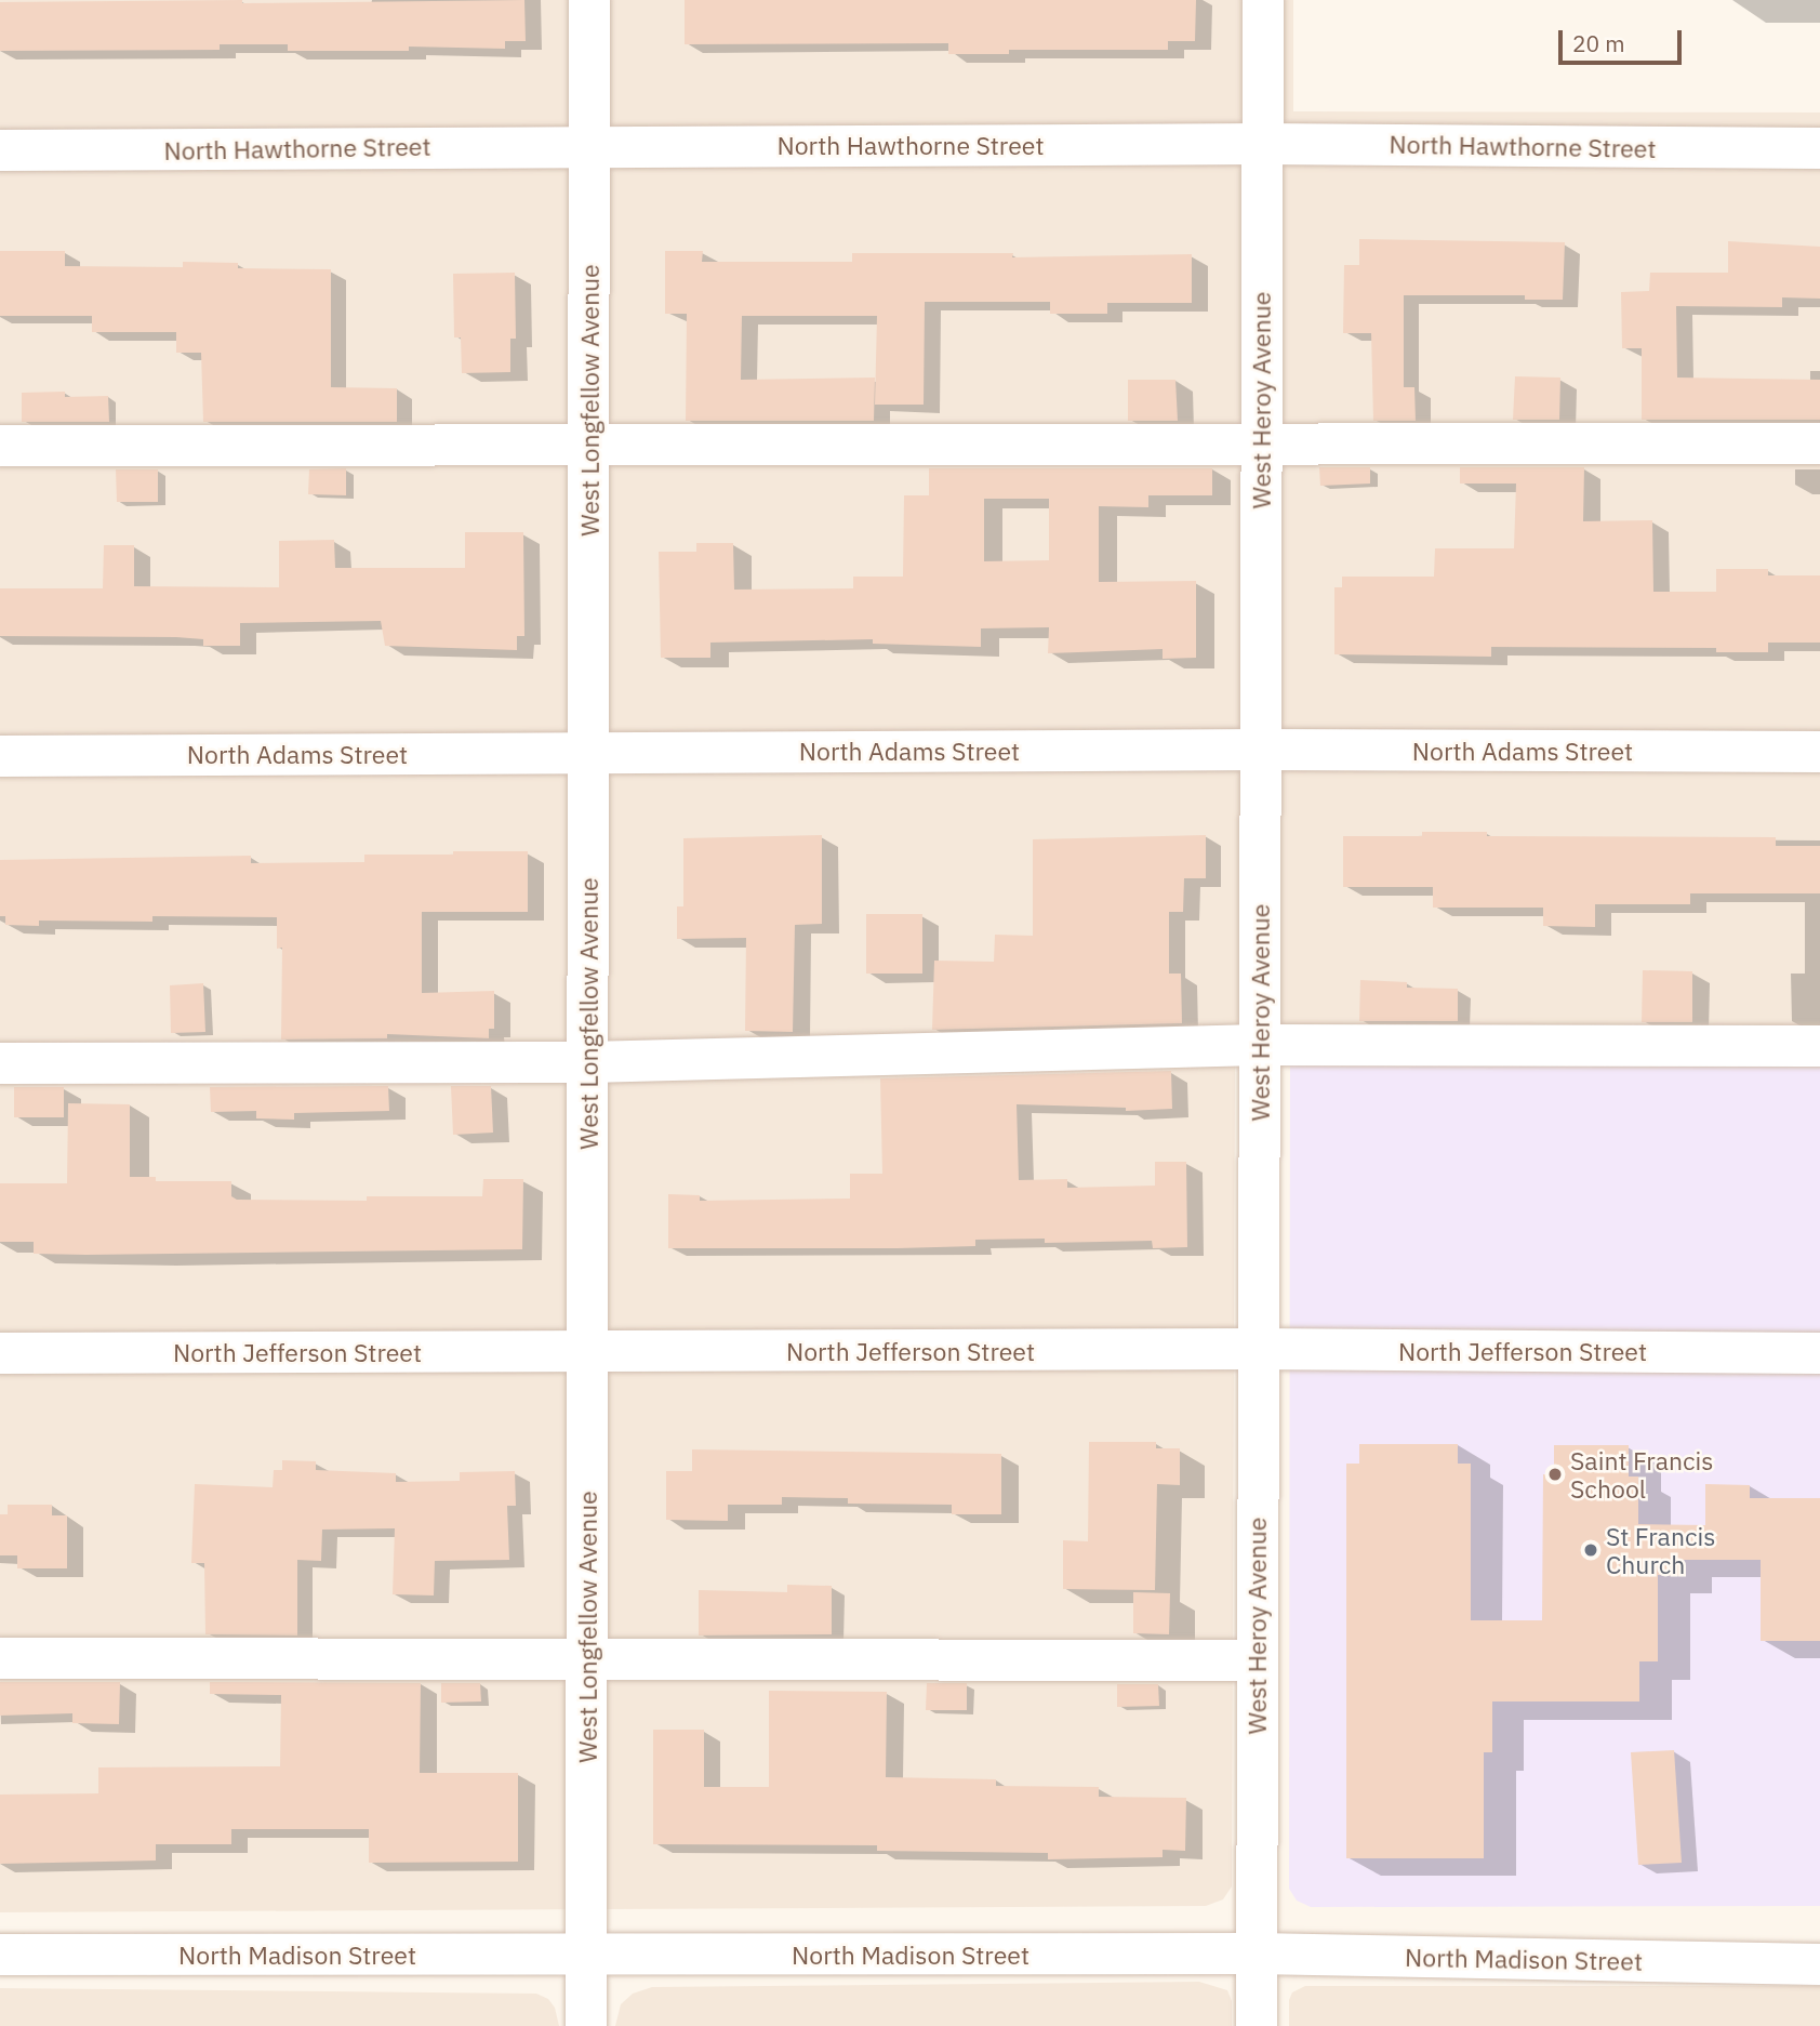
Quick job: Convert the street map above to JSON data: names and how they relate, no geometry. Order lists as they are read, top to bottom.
{
  "streets": {
    "street": [
      "North Hawthorne Street",
      "West Longfellow Avenue",
      "West Heroy Avenue",
      "North Adams Street",
      "North Jefferson Street",
      "North Madison Street"
    ]
  },
  "crossings": [
    ["North Hawthorne Street", "West Longfellow Avenue"],
    ["North Hawthorne Street", "West Heroy Avenue"],
    ["West Longfellow Avenue", "North Adams Street"],
    ["West Longfellow Avenue", "North Jefferson Street"],
    ["West Longfellow Avenue", "North Madison Street"],
    ["West Heroy Avenue", "North Adams Street"],
    ["West Heroy Avenue", "North Jefferson Street"],
    ["West Heroy Avenue", "North Madison Street"]
  ],
  "places": ["Saint Francis School", "St Francis Church"],
  "scale_bar": "20 m"
}
